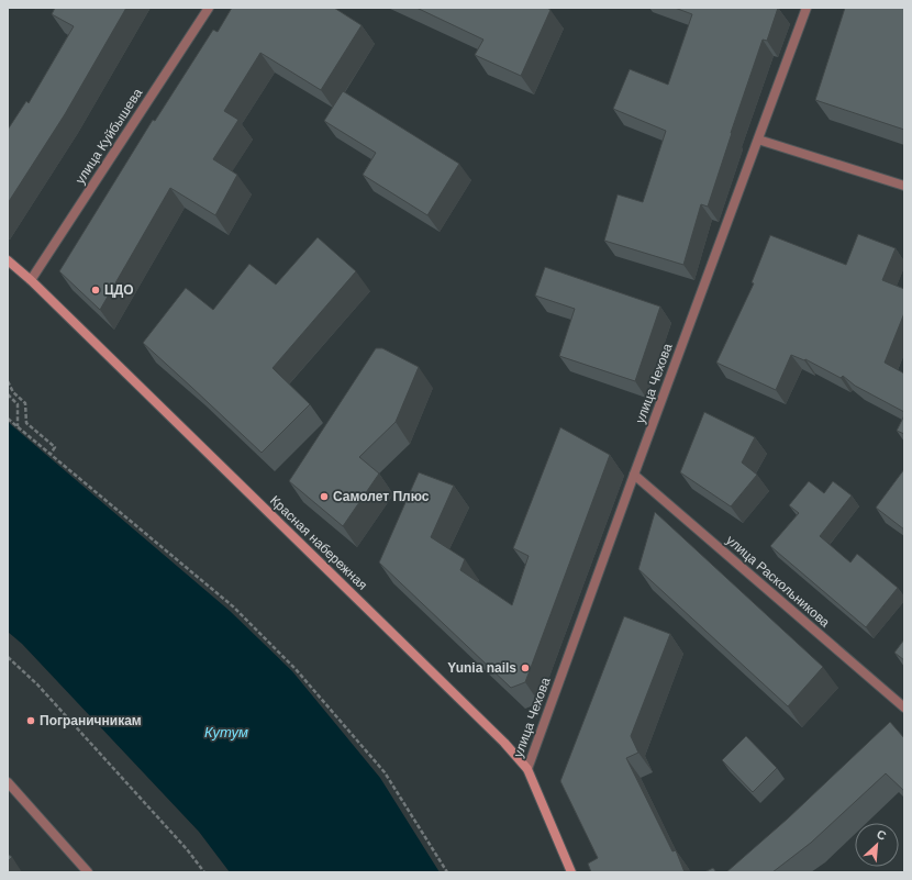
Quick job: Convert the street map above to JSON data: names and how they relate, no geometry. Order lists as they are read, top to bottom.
{
  "streets": {
    "main road": ["Красная набережная"],
    "street": ["улица Куйбышева", "улица Чехова", "улица Раскольникова"]
  },
  "crossings": [
    ["улица Куйбышева", "Красная набережная"],
    ["улица Чехова", "Красная набережная"],
    ["улица Чехова", "улица Раскольникова"]
  ],
  "water": ["Кутум"],
  "places": [
    "ЦДО",
    "Самолет Плюс",
    "Yunia nails",
    "Пограничникам"
  ],
  "north": "top right"
}
